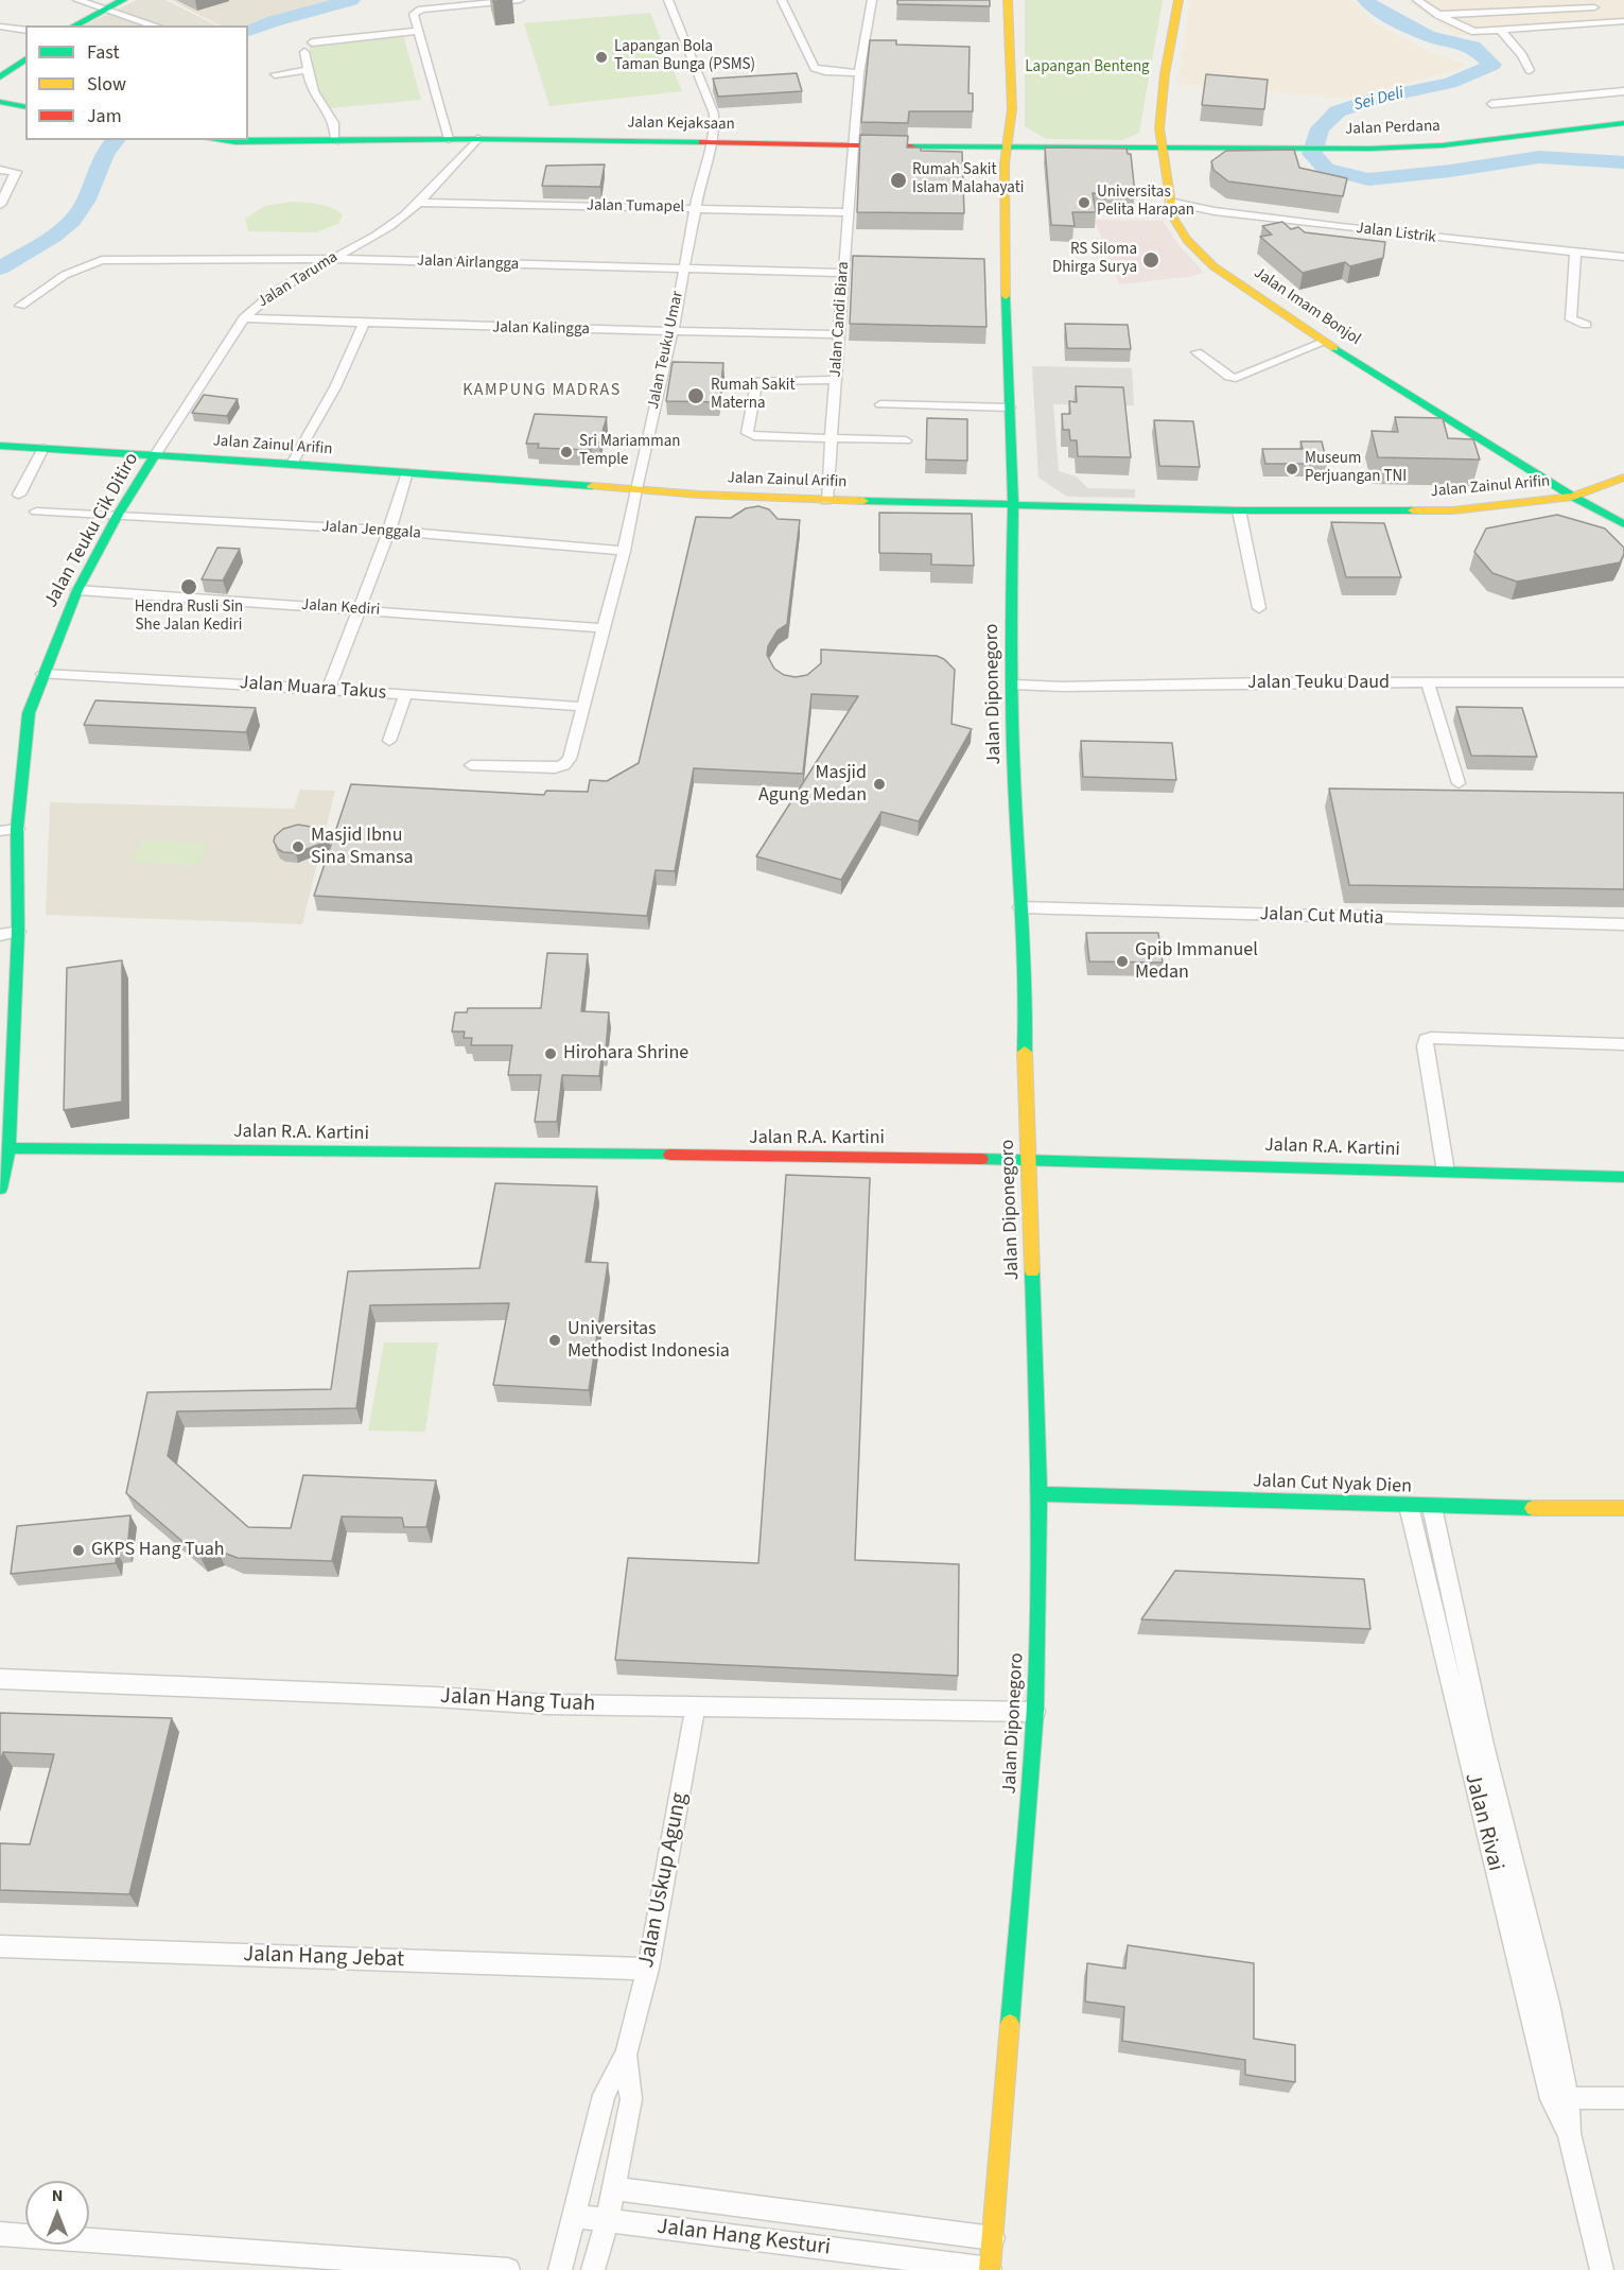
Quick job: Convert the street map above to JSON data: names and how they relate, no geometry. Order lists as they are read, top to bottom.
{
  "streets": {
    "main road": [
      "Jalan Kejaksaan",
      "Jalan Perdana",
      "Jalan Imam Bonjol",
      "Jalan Zainul Arifin",
      "Jalan Teuku Cik Ditiro",
      "Jalan Diponegoro",
      "Jalan R.A. Kartini",
      "Jalan Cut Nyak Dien"
    ],
    "street": [
      "Jalan Tumapel",
      "Jalan Listrik",
      "Jalan Airlangga",
      "Jalan Taruma",
      "Jalan Candi Biara",
      "Jalan Kalingga",
      "Jalan Teuku Umar",
      "Jalan Jenggala",
      "Jalan Kediri",
      "Jalan Teuku Daud",
      "Jalan Muara Takus",
      "Jalan Cut Mutia",
      "Jalan Hang Tuah",
      "Jalan Rivai",
      "Jalan Uskup Agung",
      "Jalan Hang Jebat",
      "Jalan Hang Kesturi"
    ]
  },
  "crossings": [
    ["Jalan Kejaksaan", "Jalan Perdana"],
    ["Jalan Kejaksaan", "Jalan Taruma"],
    ["Jalan Kejaksaan", "Jalan Imam Bonjol"],
    ["Jalan Kejaksaan", "Jalan Candi Biara"],
    ["Jalan Kejaksaan", "Jalan Teuku Umar"],
    ["Jalan Kejaksaan", "Jalan Diponegoro"],
    ["Jalan Perdana", "Jalan Imam Bonjol"],
    ["Jalan Tumapel", "Jalan Taruma"],
    ["Jalan Tumapel", "Jalan Candi Biara"],
    ["Jalan Tumapel", "Jalan Teuku Umar"],
    ["Jalan Listrik", "Jalan Imam Bonjol"],
    ["Jalan Airlangga", "Jalan Taruma"],
    ["Jalan Airlangga", "Jalan Candi Biara"],
    ["Jalan Airlangga", "Jalan Teuku Umar"],
    ["Jalan Taruma", "Jalan Kalingga"],
    ["Jalan Taruma", "Jalan Zainul Arifin"],
    ["Jalan Taruma", "Jalan Teuku Cik Ditiro"],
    ["Jalan Imam Bonjol", "Jalan Zainul Arifin"],
    ["Jalan Candi Biara", "Jalan Kalingga"],
    ["Jalan Candi Biara", "Jalan Zainul Arifin"],
    ["Jalan Kalingga", "Jalan Teuku Umar"],
    ["Jalan Teuku Umar", "Jalan Zainul Arifin"],
    ["Jalan Teuku Umar", "Jalan Jenggala"],
    ["Jalan Teuku Umar", "Jalan Kediri"],
    ["Jalan Teuku Umar", "Jalan Muara Takus"],
    ["Jalan Zainul Arifin", "Jalan Teuku Cik Ditiro"],
    ["Jalan Zainul Arifin", "Jalan Diponegoro"],
    ["Jalan Teuku Cik Ditiro", "Jalan Jenggala"],
    ["Jalan Teuku Cik Ditiro", "Jalan Kediri"],
    ["Jalan Teuku Cik Ditiro", "Jalan Muara Takus"],
    ["Jalan Teuku Cik Ditiro", "Jalan R.A. Kartini"],
    ["Jalan Teuku Daud", "Jalan Diponegoro"],
    ["Jalan Diponegoro", "Jalan Cut Mutia"],
    ["Jalan Diponegoro", "Jalan R.A. Kartini"],
    ["Jalan Diponegoro", "Jalan Cut Nyak Dien"],
    ["Jalan Diponegoro", "Jalan Hang Tuah"],
    ["Jalan Diponegoro", "Jalan Hang Kesturi"],
    ["Jalan Cut Nyak Dien", "Jalan Rivai"],
    ["Jalan Hang Tuah", "Jalan Uskup Agung"],
    ["Jalan Uskup Agung", "Jalan Hang Jebat"],
    ["Jalan Uskup Agung", "Jalan Hang Kesturi"]
  ],
  "districts": ["KAMPUNG MADRAS"],
  "water": ["Sei Deli"],
  "parks": ["Lapangan Benteng"],
  "places": [
    "Lapangan Bola Taman Bunga (PSMS)",
    "Rumah Sakit Islam Malahayati",
    "Universitas Pelita Harapan",
    "RS Siloma Dhirga Surya",
    "Rumah Sakit Materna",
    "Sri Mariamman Temple",
    "Museum Perjuangan TNI",
    "Hendra Rusli Sin She Jalan Kediri",
    "Masjid Agung Medan",
    "Masjid Ibnu Sina Smansa",
    "Gpib Immanuel Medan",
    "Hirohara Shrine",
    "Universitas Methodist Indonesia",
    "GKPS Hang Tuah"
  ],
  "legend": ["Fast", "Slow", "Jam"],
  "north": "top"
}
